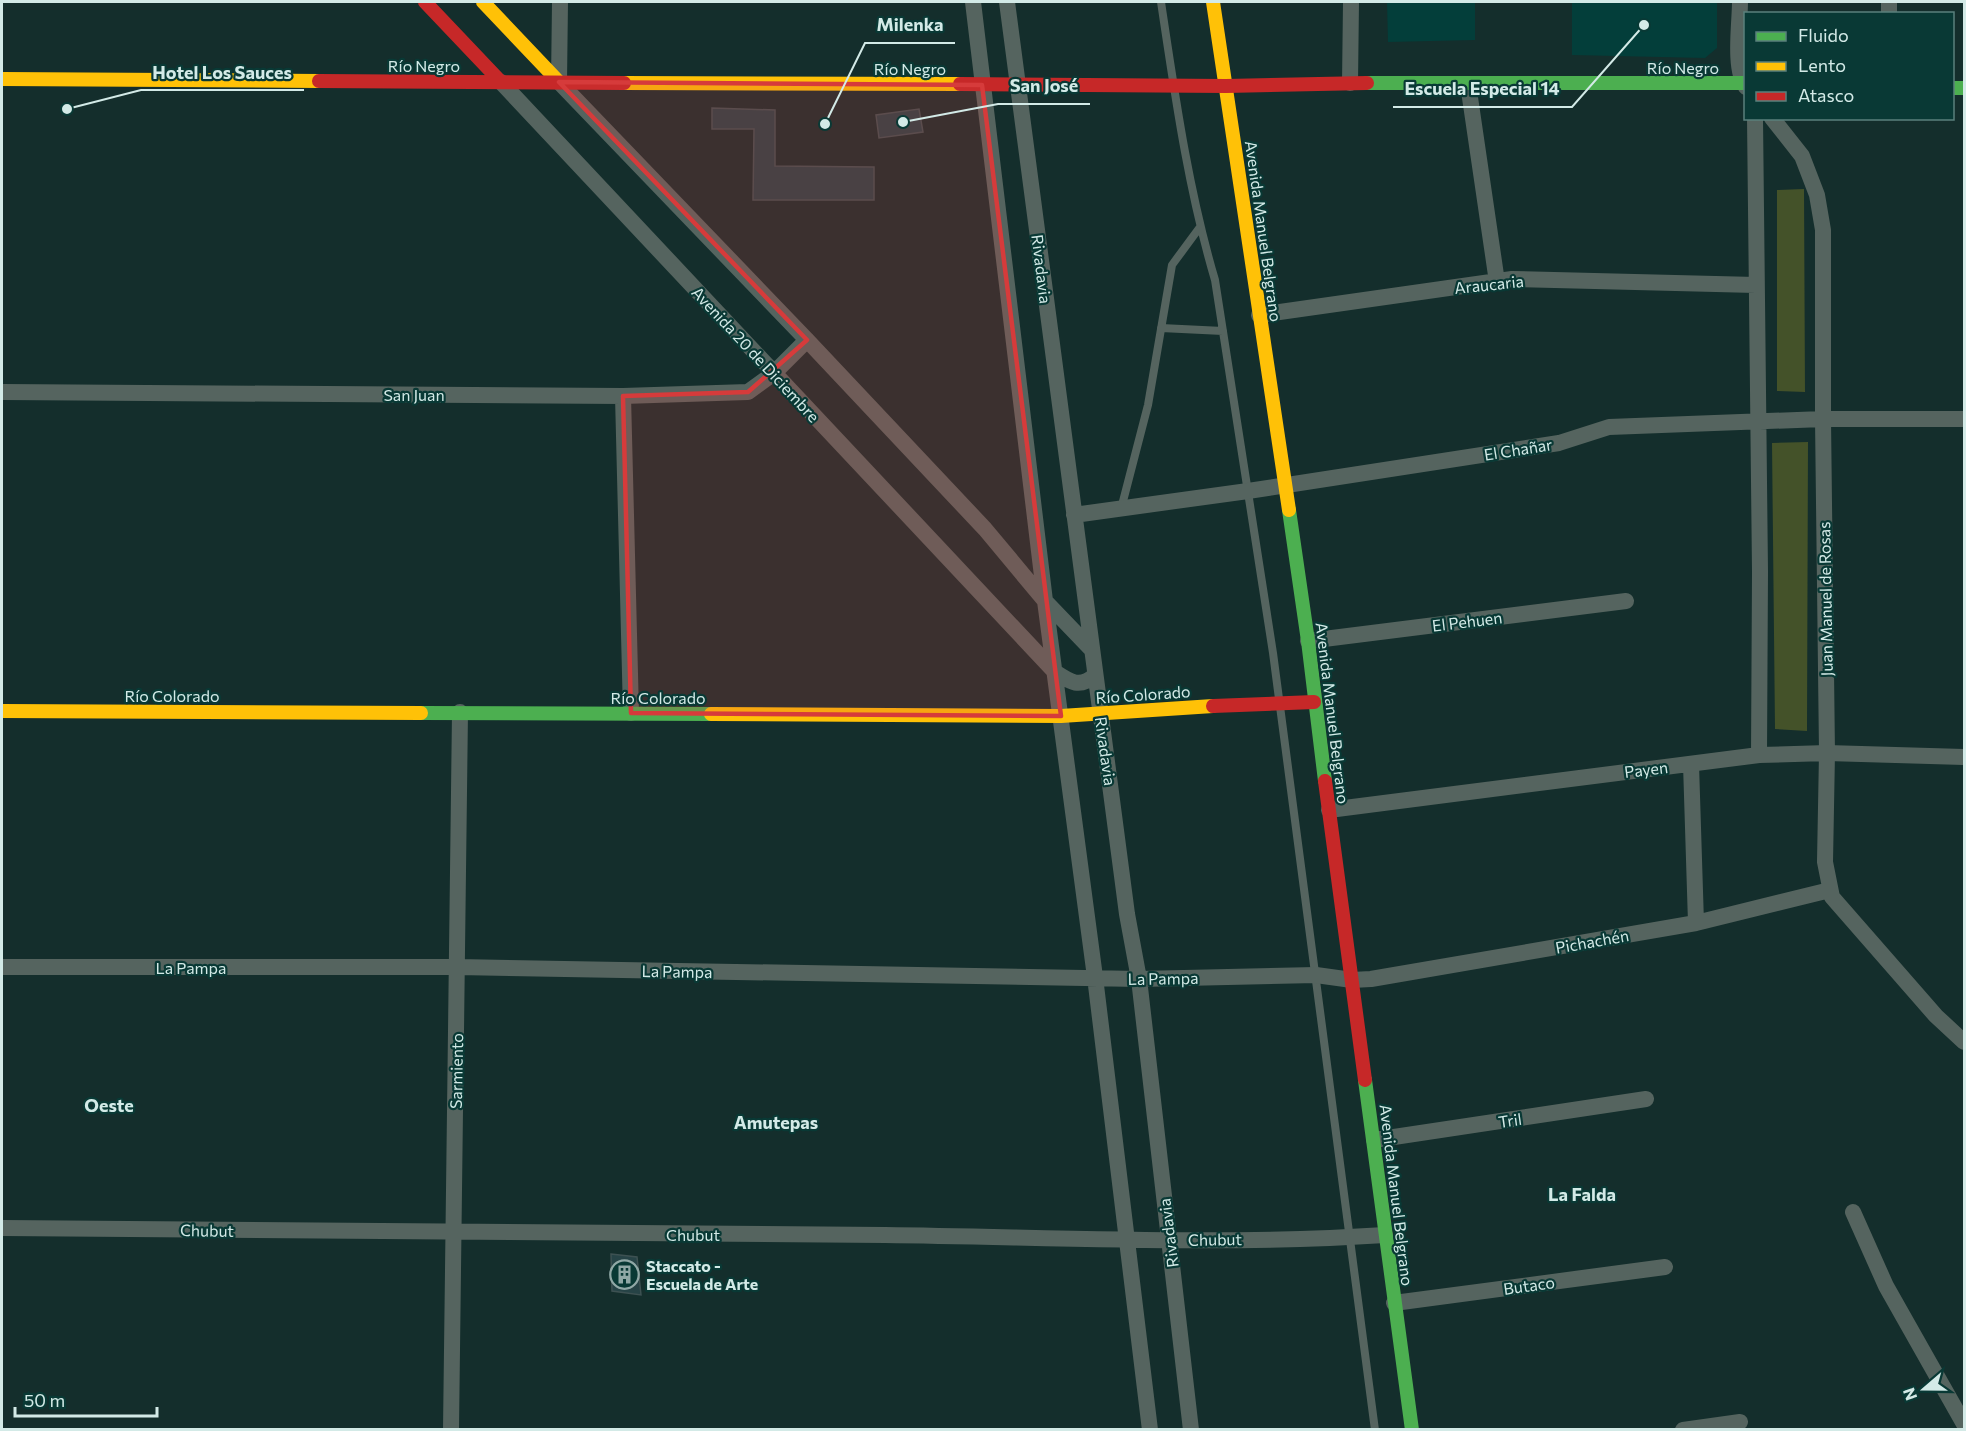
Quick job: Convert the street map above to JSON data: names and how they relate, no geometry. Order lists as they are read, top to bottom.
{
  "streets": {
    "street": [
      "Río Negro",
      "Avenida Manuel Belgrano",
      "Rivadavia",
      "Araucaria",
      "Avenida 20 de Diciembre",
      "San Juan",
      "El Chañar",
      "Juan Manuel de Rosas",
      "El Pehuen",
      "Río Colorado",
      "Payen",
      "Pichachén",
      "La Pampa",
      "Sarmiento",
      "Tril",
      "Chubut",
      "Butaco"
    ]
  },
  "crossings": [
    ["Río Negro", "Avenida Manuel Belgrano"],
    ["Río Negro", "Rivadavia"],
    ["Río Negro", "Avenida 20 de Diciembre"],
    ["Avenida Manuel Belgrano", "Araucaria"],
    ["Avenida Manuel Belgrano", "El Chañar"],
    ["Avenida Manuel Belgrano", "El Pehuen"],
    ["Avenida Manuel Belgrano", "Río Colorado"],
    ["Avenida Manuel Belgrano", "Payen"],
    ["Avenida Manuel Belgrano", "Pichachén"],
    ["Avenida Manuel Belgrano", "La Pampa"],
    ["Avenida Manuel Belgrano", "Tril"],
    ["Avenida Manuel Belgrano", "Chubut"],
    ["Avenida Manuel Belgrano", "Butaco"],
    ["Rivadavia", "Avenida 20 de Diciembre"],
    ["Rivadavia", "El Chañar"],
    ["Rivadavia", "Río Colorado"],
    ["Rivadavia", "La Pampa"],
    ["Rivadavia", "Chubut"],
    ["Avenida 20 de Diciembre", "San Juan"],
    ["El Chañar", "Juan Manuel de Rosas"],
    ["Juan Manuel de Rosas", "Payen"],
    ["Juan Manuel de Rosas", "Pichachén"],
    ["Río Colorado", "Sarmiento"],
    ["Pichachén", "La Pampa"],
    ["La Pampa", "Sarmiento"],
    ["Sarmiento", "Chubut"]
  ],
  "districts": ["Oeste", "Amutepas", "La Falda"],
  "places": {
    "other": [
      "Escuela Especial 14",
      "Hotel Los Sauces",
      "San José",
      "Milenka"
    ],
    "building": ["Staccato - Escuela de Arte"]
  },
  "legend": ["Fluido", "Lento", "Atasco"],
  "scale_bar": "50 m",
  "north": "left"
}
